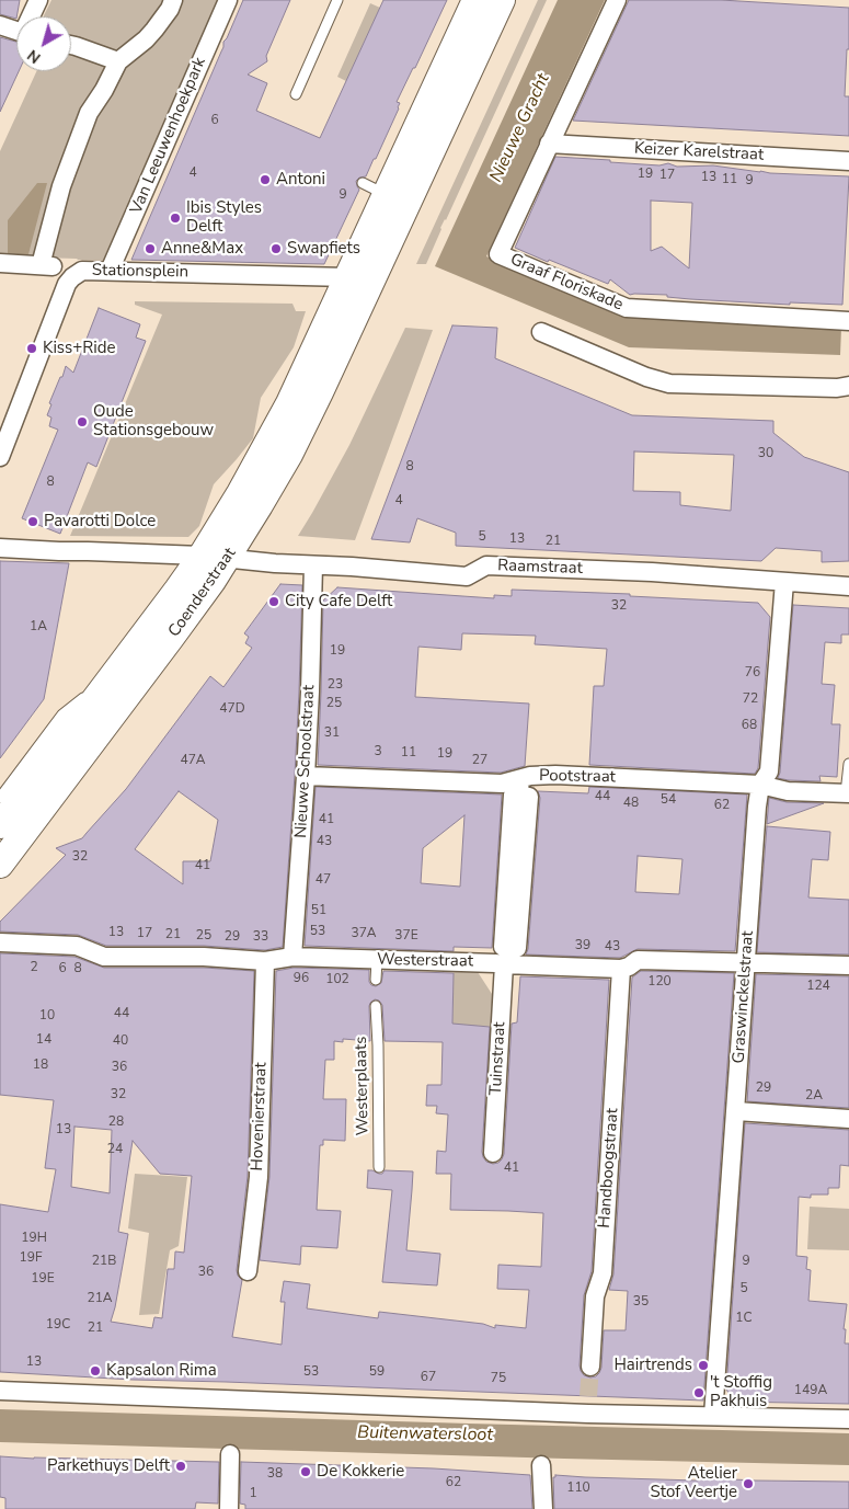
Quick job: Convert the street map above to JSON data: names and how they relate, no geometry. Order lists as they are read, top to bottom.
{
  "streets": {
    "street": [
      "Van Leeuwenhoekpark",
      "Keizer Karelstraat",
      "Stationsplein",
      "Graaf Floriskade",
      "Raamstraat",
      "Coenderstraat",
      "Nieuwe Schoolstraat",
      "Pootstraat",
      "Westerstraat",
      "Graswinckelstraat",
      "Tuinstraat",
      "Hovenierstraat",
      "Handboogstraat"
    ],
    "lane": ["Westerplaats"]
  },
  "crossings": [
    ["Van Leeuwenhoekpark", "Stationsplein"],
    ["Keizer Karelstraat", "Graaf Floriskade"],
    ["Stationsplein", "Coenderstraat"],
    ["Raamstraat", "Coenderstraat"],
    ["Raamstraat", "Nieuwe Schoolstraat"],
    ["Raamstraat", "Graswinckelstraat"],
    ["Nieuwe Schoolstraat", "Pootstraat"],
    ["Nieuwe Schoolstraat", "Westerstraat"],
    ["Pootstraat", "Graswinckelstraat"],
    ["Pootstraat", "Tuinstraat"],
    ["Westerstraat", "Graswinckelstraat"],
    ["Westerstraat", "Tuinstraat"],
    ["Westerstraat", "Hovenierstraat"],
    ["Westerstraat", "Handboogstraat"]
  ],
  "water": ["Nieuwe Gracht", "Buitenwatersloot"],
  "places": [
    "Antoni",
    "Ibis Styles Delft",
    "Anne&Max",
    "Swapfiets",
    "Kiss+Ride",
    "Oude Stationsgebouw",
    "Pavarotti Dolce",
    "City Cafe Delft",
    "Hairtrends",
    "Kapsalon Rima",
    "'t Stoffig Pakhuis",
    "Parkethuys Delft",
    "De Kokkerie",
    "Atelier Stof Veertje"
  ],
  "house_numbers": [
    "6",
    "4",
    "19",
    "17",
    "13",
    "11",
    "9",
    "9",
    "30",
    "8",
    "8",
    "4",
    "5",
    "13",
    "21",
    "32",
    "1A",
    "19",
    "76",
    "23",
    "72",
    "25",
    "47D",
    "68",
    "31",
    "3",
    "11",
    "19",
    "47A",
    "27",
    "44",
    "54",
    "48",
    "62",
    "41",
    "43",
    "32",
    "41",
    "47",
    "51",
    "53",
    "13",
    "17",
    "37A",
    "21",
    "25",
    "37E",
    "29",
    "33",
    "39",
    "43",
    "2",
    "6",
    "8",
    "96",
    "102",
    "120",
    "124",
    "44",
    "10",
    "14",
    "40",
    "18",
    "36",
    "29",
    "32",
    "2A",
    "28",
    "13",
    "24",
    "41",
    "19H",
    "19F",
    "21B",
    "9",
    "36",
    "19E",
    "5",
    "21A",
    "35",
    "1C",
    "19C",
    "21",
    "13",
    "53",
    "59",
    "67",
    "75",
    "149A",
    "38",
    "62",
    "110",
    "1"
  ],
  "north": "bottom left"
}
